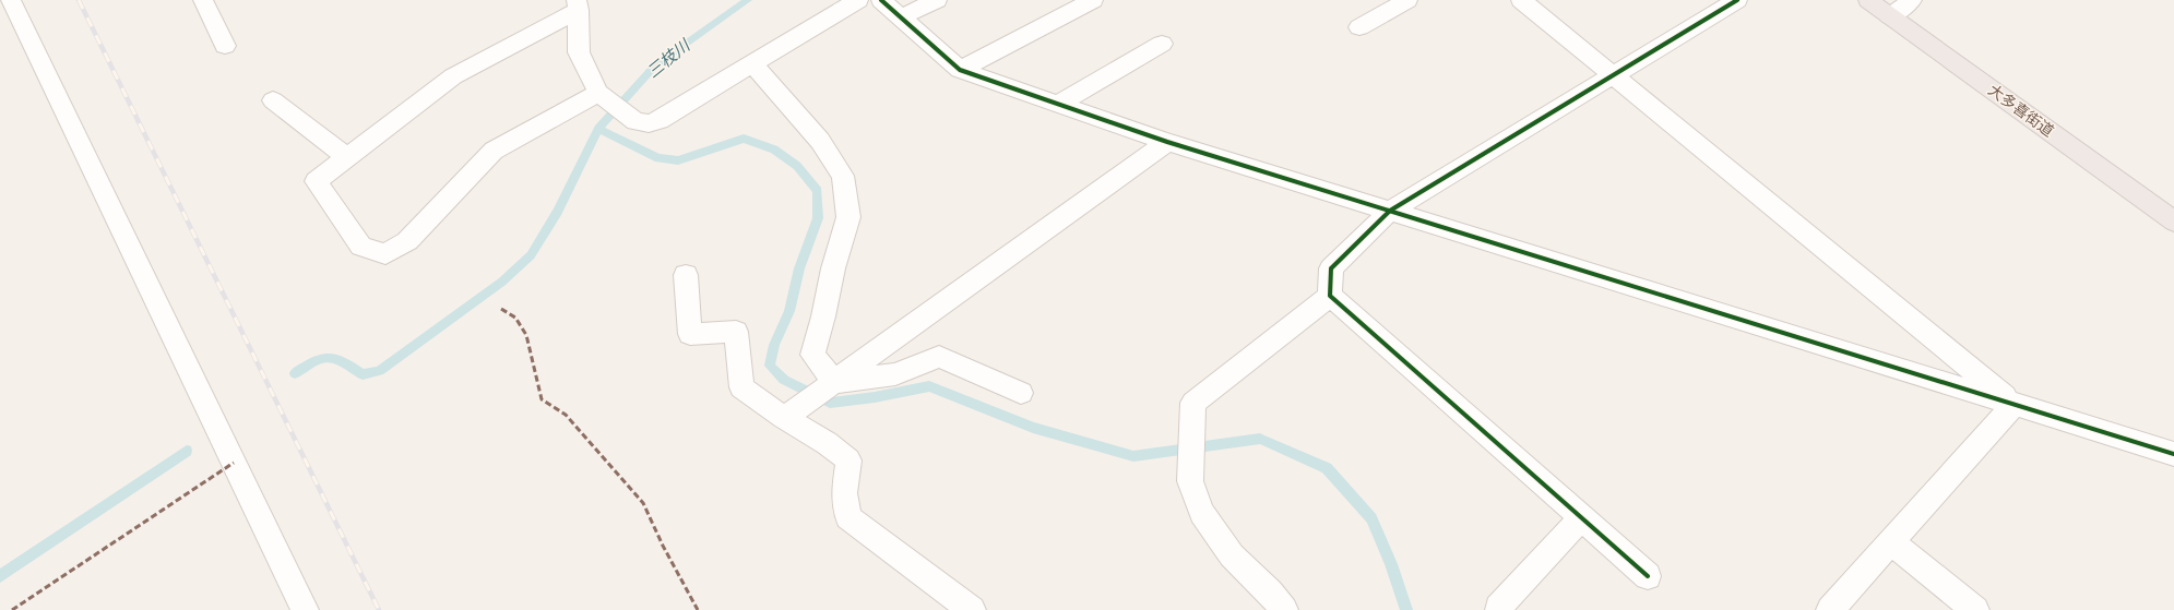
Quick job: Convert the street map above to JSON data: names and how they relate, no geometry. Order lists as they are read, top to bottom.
{
  "streets": {
    "highway": ["大多喜街道"]
  },
  "water": ["三枝川"]
}
